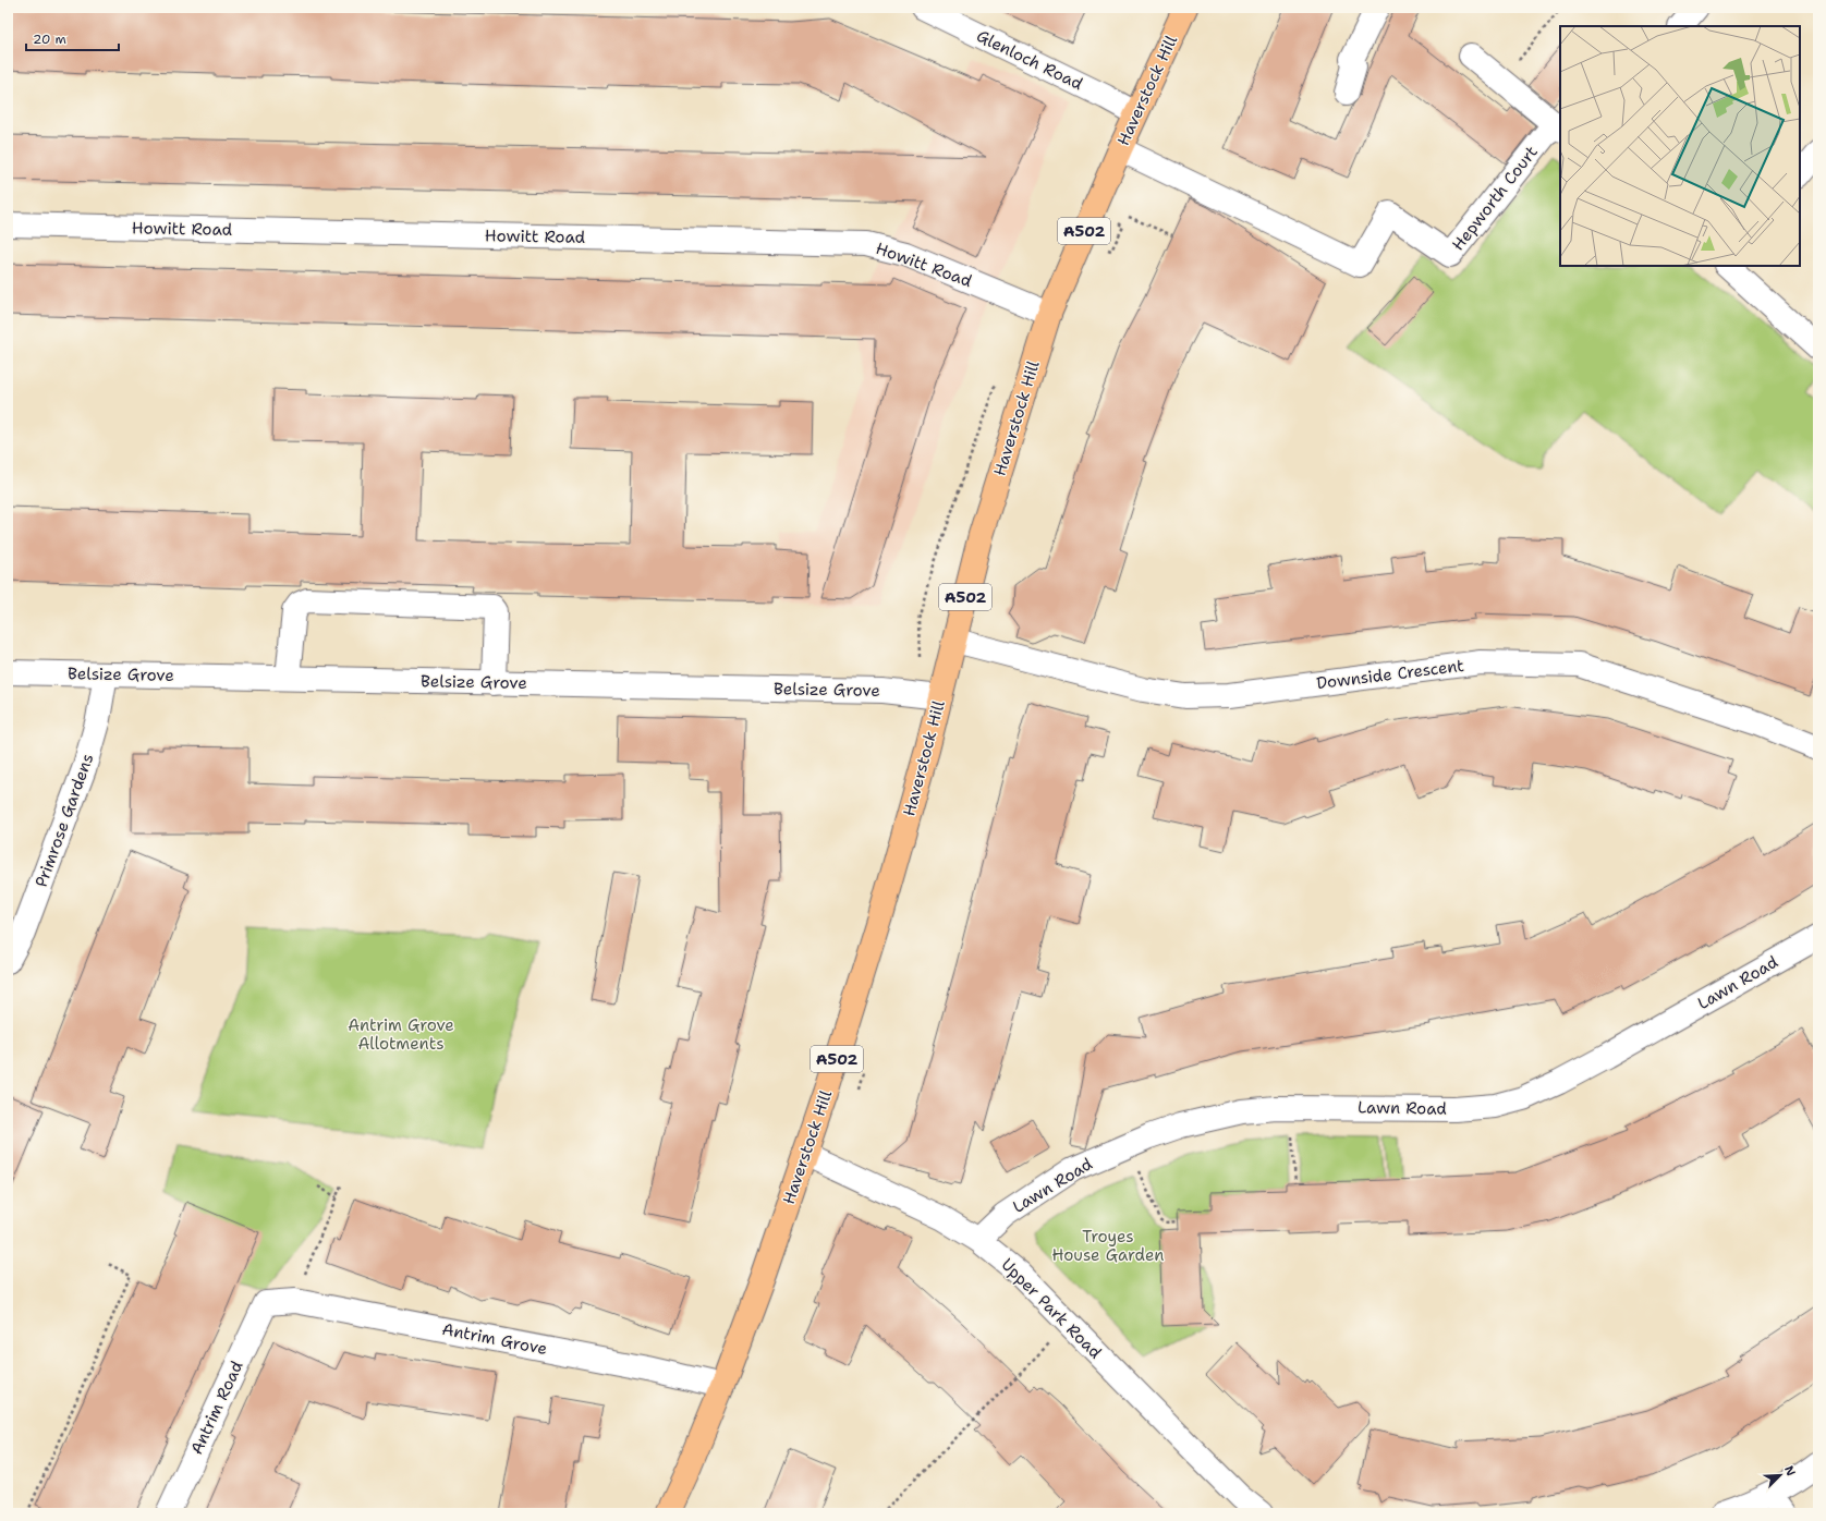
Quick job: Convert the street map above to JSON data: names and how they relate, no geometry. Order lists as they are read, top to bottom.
{
  "streets": {
    "main road": ["Haverstock Hill", "A502"],
    "street": [
      "Glenloch Road",
      "Hepworth Court",
      "Howitt Road",
      "Belsize Grove",
      "Downside Crescent",
      "Primrose Gardens",
      "Lawn Road",
      "Upper Park Road",
      "Antrim Grove",
      "Antrim Road"
    ]
  },
  "crossings": [
    ["Glenloch Road", "Haverstock Hill"],
    ["Haverstock Hill", "Hepworth Court"],
    ["Haverstock Hill", "Howitt Road"],
    ["Haverstock Hill", "Belsize Grove"],
    ["Haverstock Hill", "Downside Crescent"],
    ["Haverstock Hill", "Upper Park Road"],
    ["Haverstock Hill", "Antrim Grove"],
    ["Belsize Grove", "Primrose Gardens"],
    ["Lawn Road", "Upper Park Road"],
    ["Antrim Grove", "Antrim Road"]
  ],
  "parks": ["Antrim Grove Allotments", "Troyes House Garden"],
  "scale_bar": "20 m",
  "north": "top right"
}
